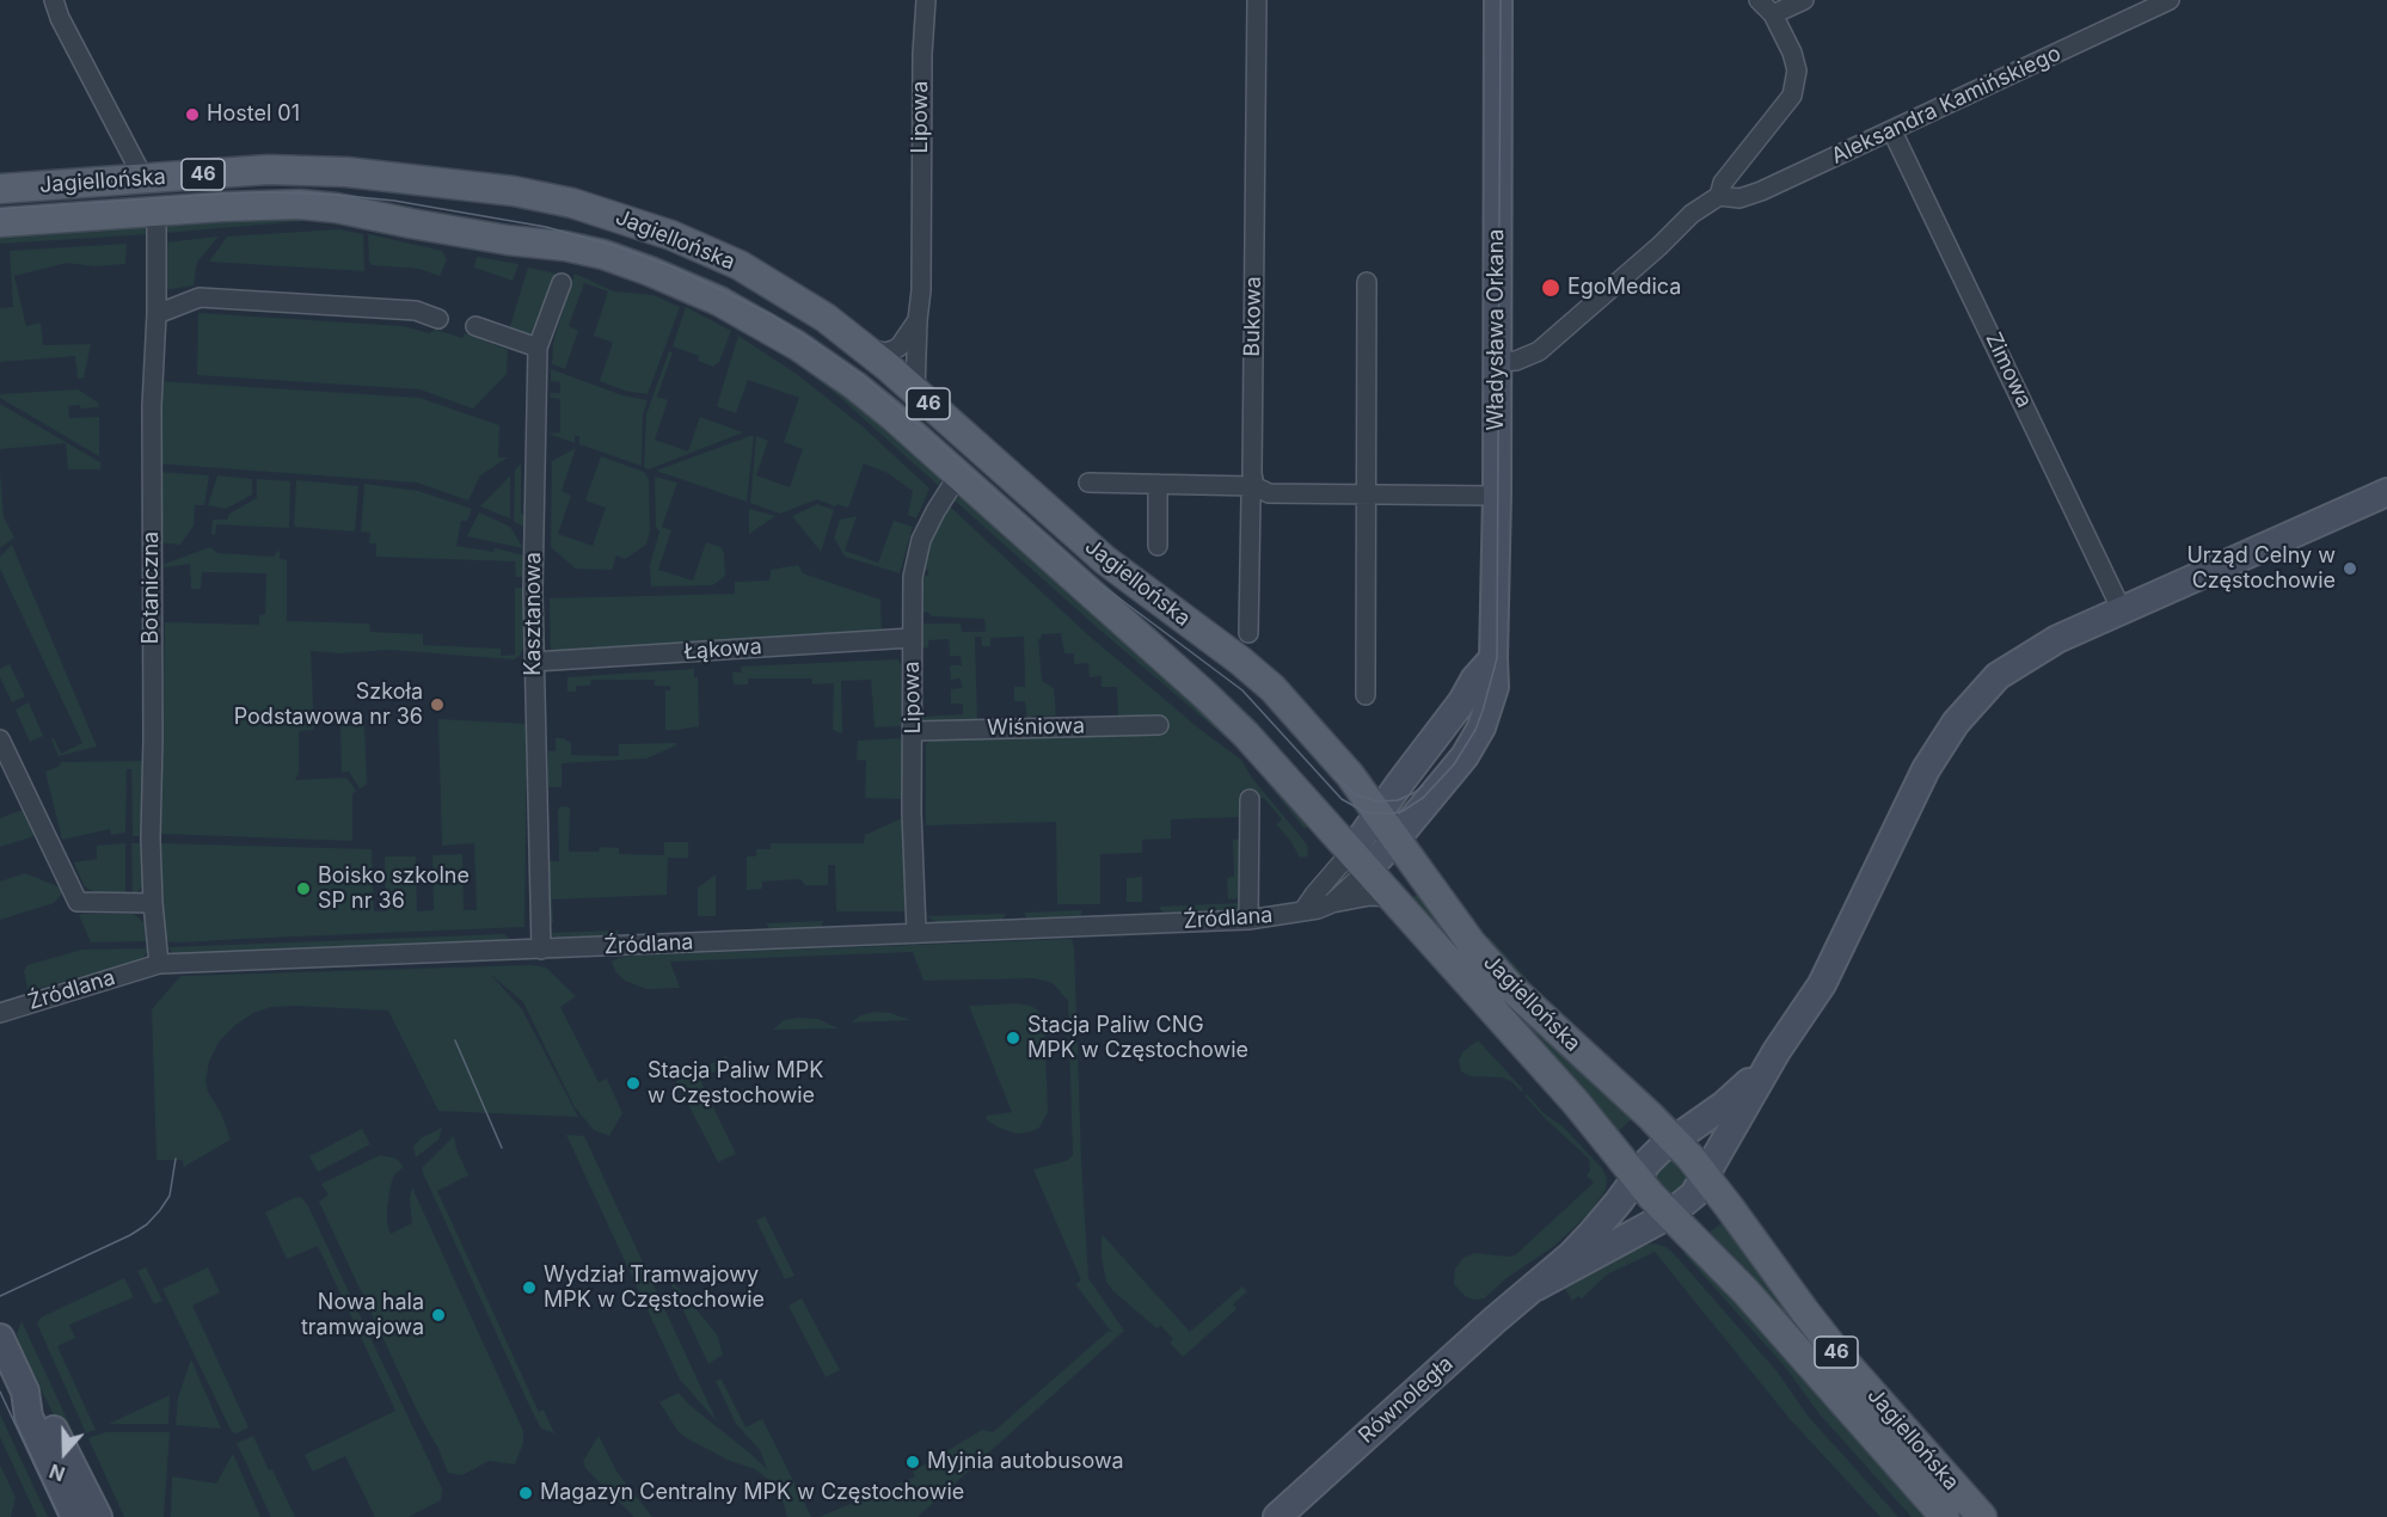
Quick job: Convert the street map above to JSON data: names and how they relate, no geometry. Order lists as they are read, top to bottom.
{
  "streets": {
    "main road": ["46", "Jagiellońska"],
    "street": [
      "Aleksandra Kamińskiego",
      "Lipowa",
      "Bukowa",
      "Władysława Orkana",
      "Zimowa",
      "Botaniczna",
      "Kasztanowa",
      "Łąkowa",
      "Wiśniowa",
      "Źródlana",
      "Równoległa"
    ]
  },
  "crossings": [
    ["Aleksandra Kamińskiego", "Zimowa"],
    ["Lipowa", "Jagiellońska"],
    ["Lipowa", "Łąkowa"],
    ["Lipowa", "Wiśniowa"],
    ["Lipowa", "Źródlana"],
    ["Jagiellońska", "Władysława Orkana"],
    ["Jagiellońska", "Botaniczna"],
    ["Jagiellońska", "Źródlana"],
    ["Jagiellońska", "Równoległa"],
    ["Władysława Orkana", "Źródlana"],
    ["Botaniczna", "Źródlana"],
    ["Kasztanowa", "Łąkowa"],
    ["Kasztanowa", "Źródlana"]
  ],
  "places": [
    "Hostel 01",
    "EgoMedica",
    "Urząd Celny w Częstochowie",
    "Szkoła Podstawowa nr 36",
    "Boisko szkolne SP nr 36",
    "Stacja Paliw CNG MPK w Częstochowie",
    "Stacja Paliw MPK w Częstochowie",
    "Wydział Tramwajowy MPK w Częstochowie",
    "Nowa hala tramwajowa",
    "Myjnia autobusowa",
    "Magazyn Centralny MPK w Częstochowie"
  ],
  "north": "bottom"
}
